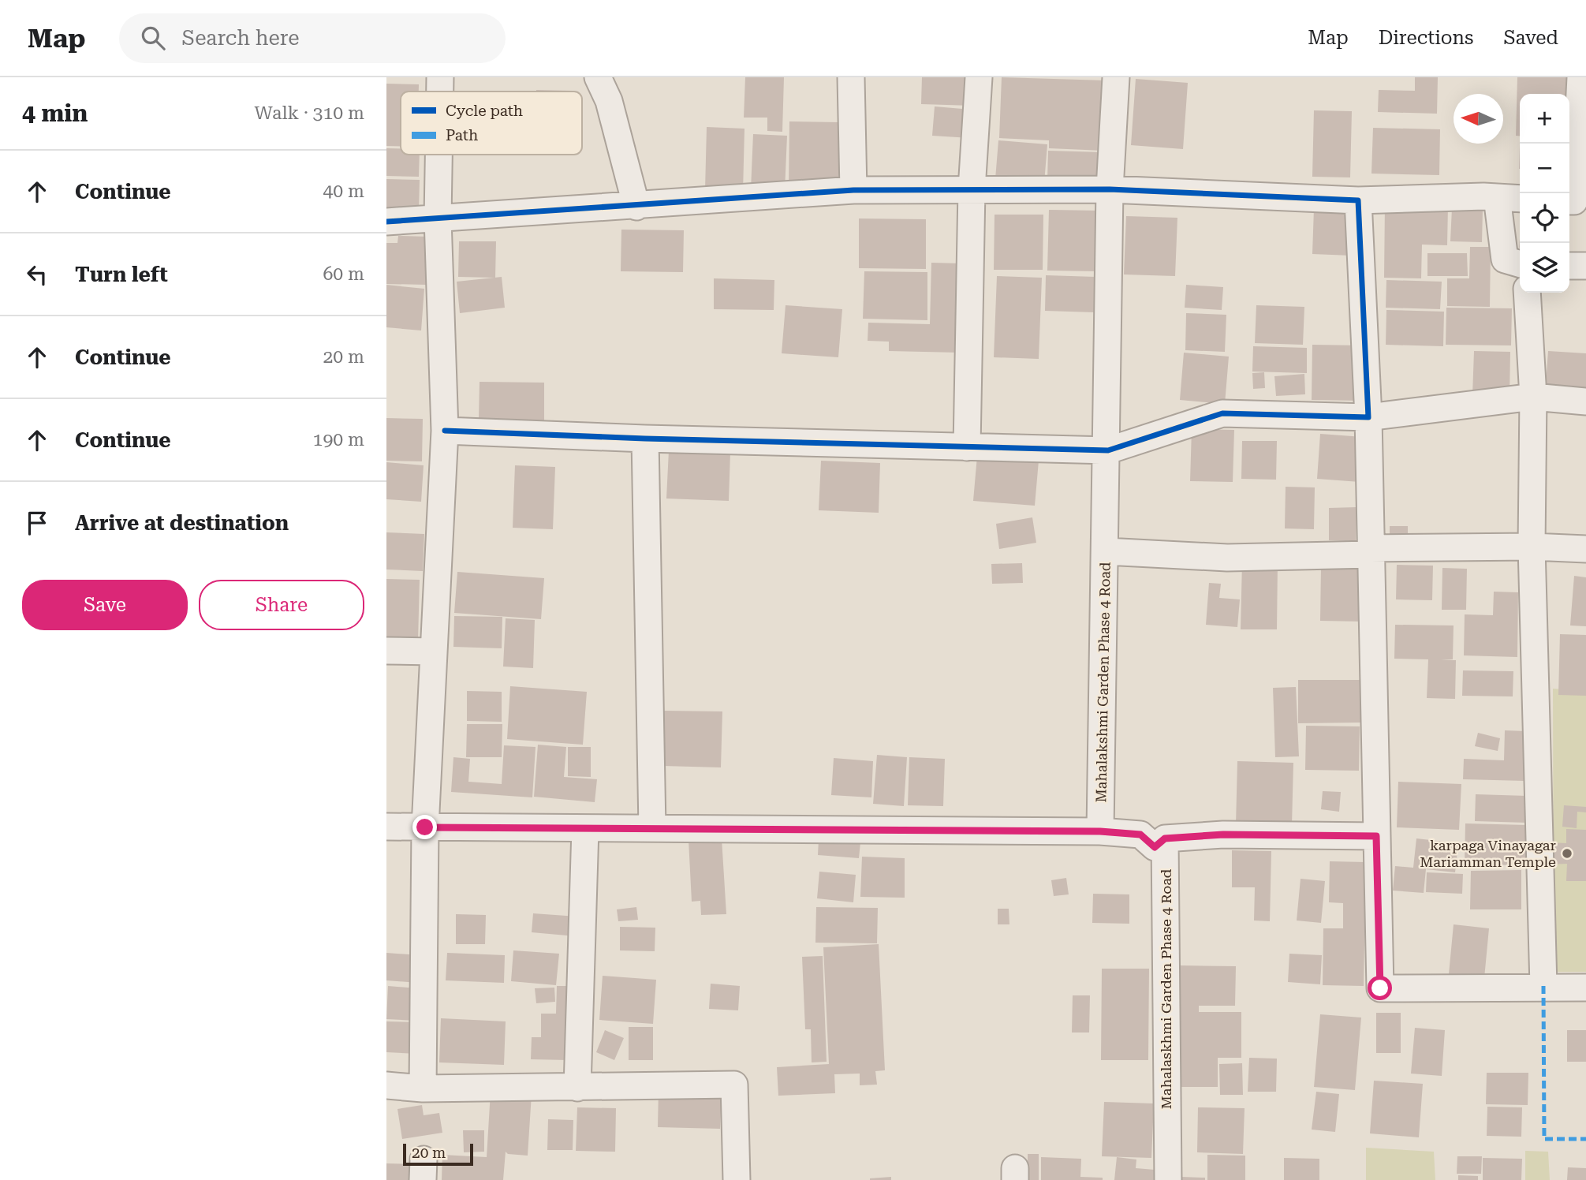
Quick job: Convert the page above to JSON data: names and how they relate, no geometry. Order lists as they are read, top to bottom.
{
  "streets": {
    "street": ["Mahalakshmi Garden Phase 4 Road", "Mahalaskhmi Garden Phase 4 Road"]
  },
  "places": ["karpaga Vinayagar Mariamman Temple"],
  "legend": ["Cycle path", "Path"],
  "scale_bar": "20 m",
  "north": "left",
  "page": {
    "header": "Map",
    "search": "Search here",
    "nav": ["Map", "Directions", "Saved"],
    "heading": ["4 min", "Walk · 310 m"],
    "map_buttons": ["+", "−"],
    "list": [
      ["Continue", "40 m"],
      ["Turn left", "60 m"],
      ["Continue", "20 m"],
      ["Continue", "190 m"],
      "Arrive at destination"
    ],
    "buttons": ["Save", "Share"],
    "scale": "20 m"
  }
}
